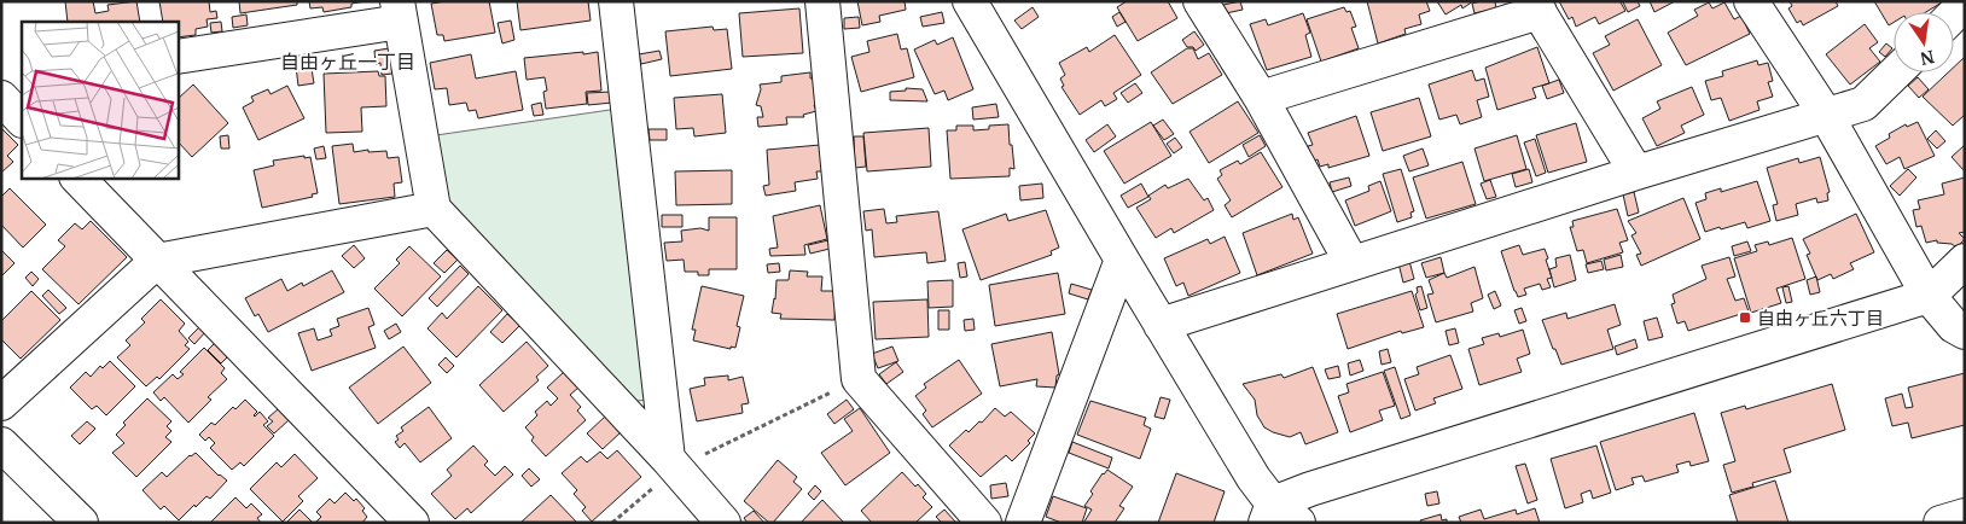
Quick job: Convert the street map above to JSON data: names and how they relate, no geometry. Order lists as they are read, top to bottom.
{
  "districts": ["自由ヶ丘一丁目"],
  "places": {
    "transit": ["自由ヶ丘六丁目"]
  },
  "north": "bottom"
}
